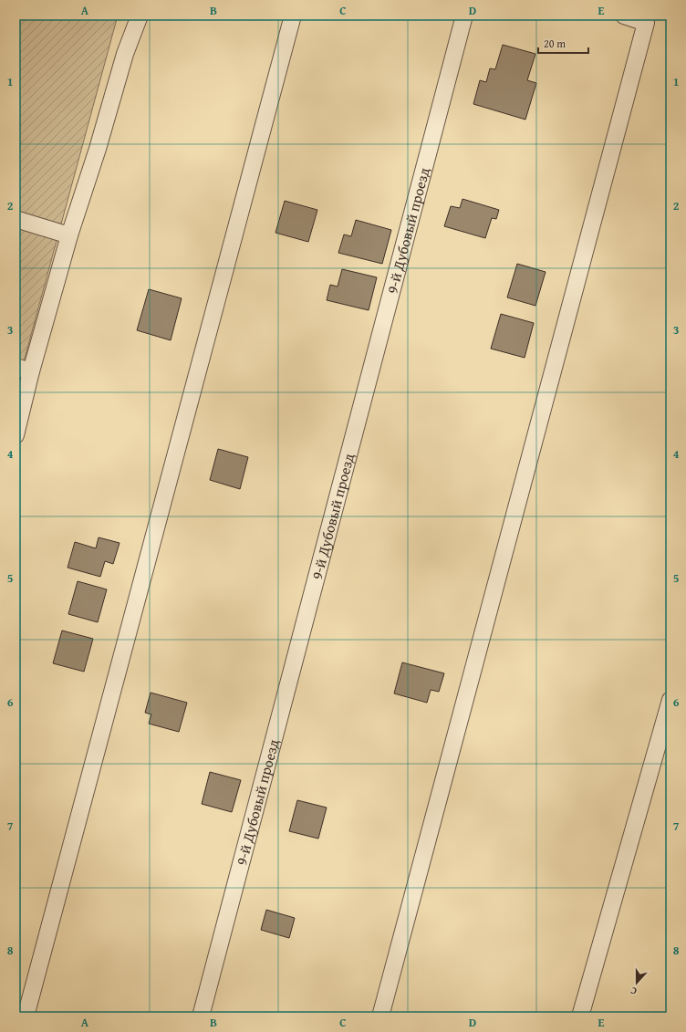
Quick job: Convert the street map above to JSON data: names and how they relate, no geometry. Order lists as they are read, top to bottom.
{
  "streets": {
    "street": ["9-й Дубовый проезд"]
  },
  "scale_bar": "20 m",
  "north": "bottom",
  "grid": {
    "columns": [
      "A",
      "B",
      "C",
      "D",
      "E"
    ],
    "rows": [
      "1",
      "2",
      "3",
      "4",
      "5",
      "6",
      "7",
      "8"
    ]
  }
}
